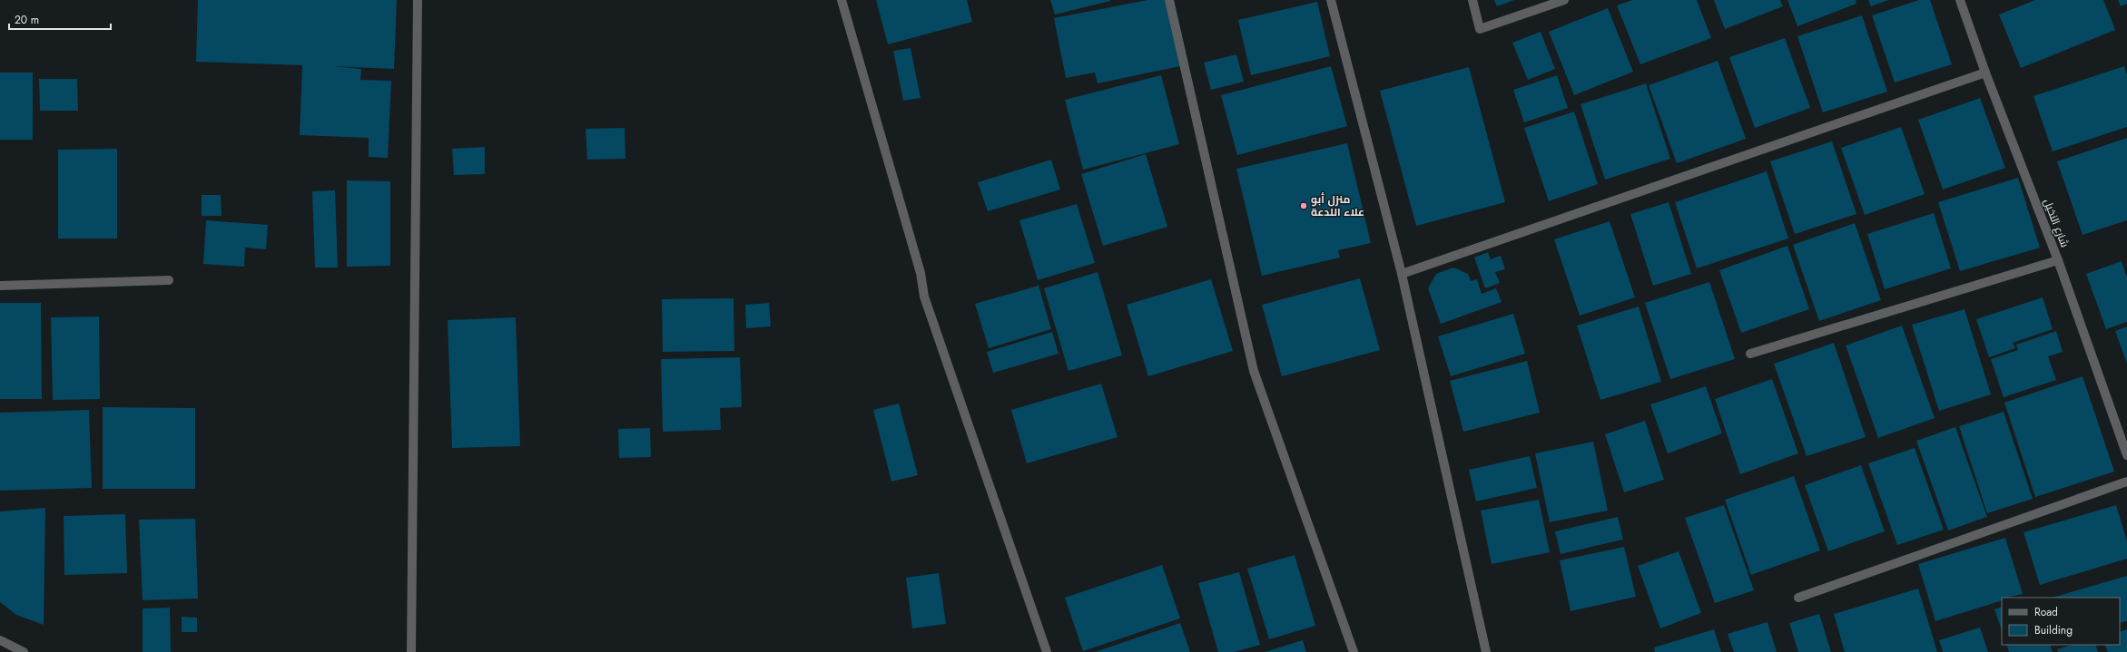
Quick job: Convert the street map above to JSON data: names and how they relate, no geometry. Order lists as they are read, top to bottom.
{
  "streets": {
    "street": ["شارع النخيل"]
  },
  "places": ["منزل أبو علاء اللدعة"],
  "legend": ["Road", "Building"],
  "scale_bar": "20 m"
}
